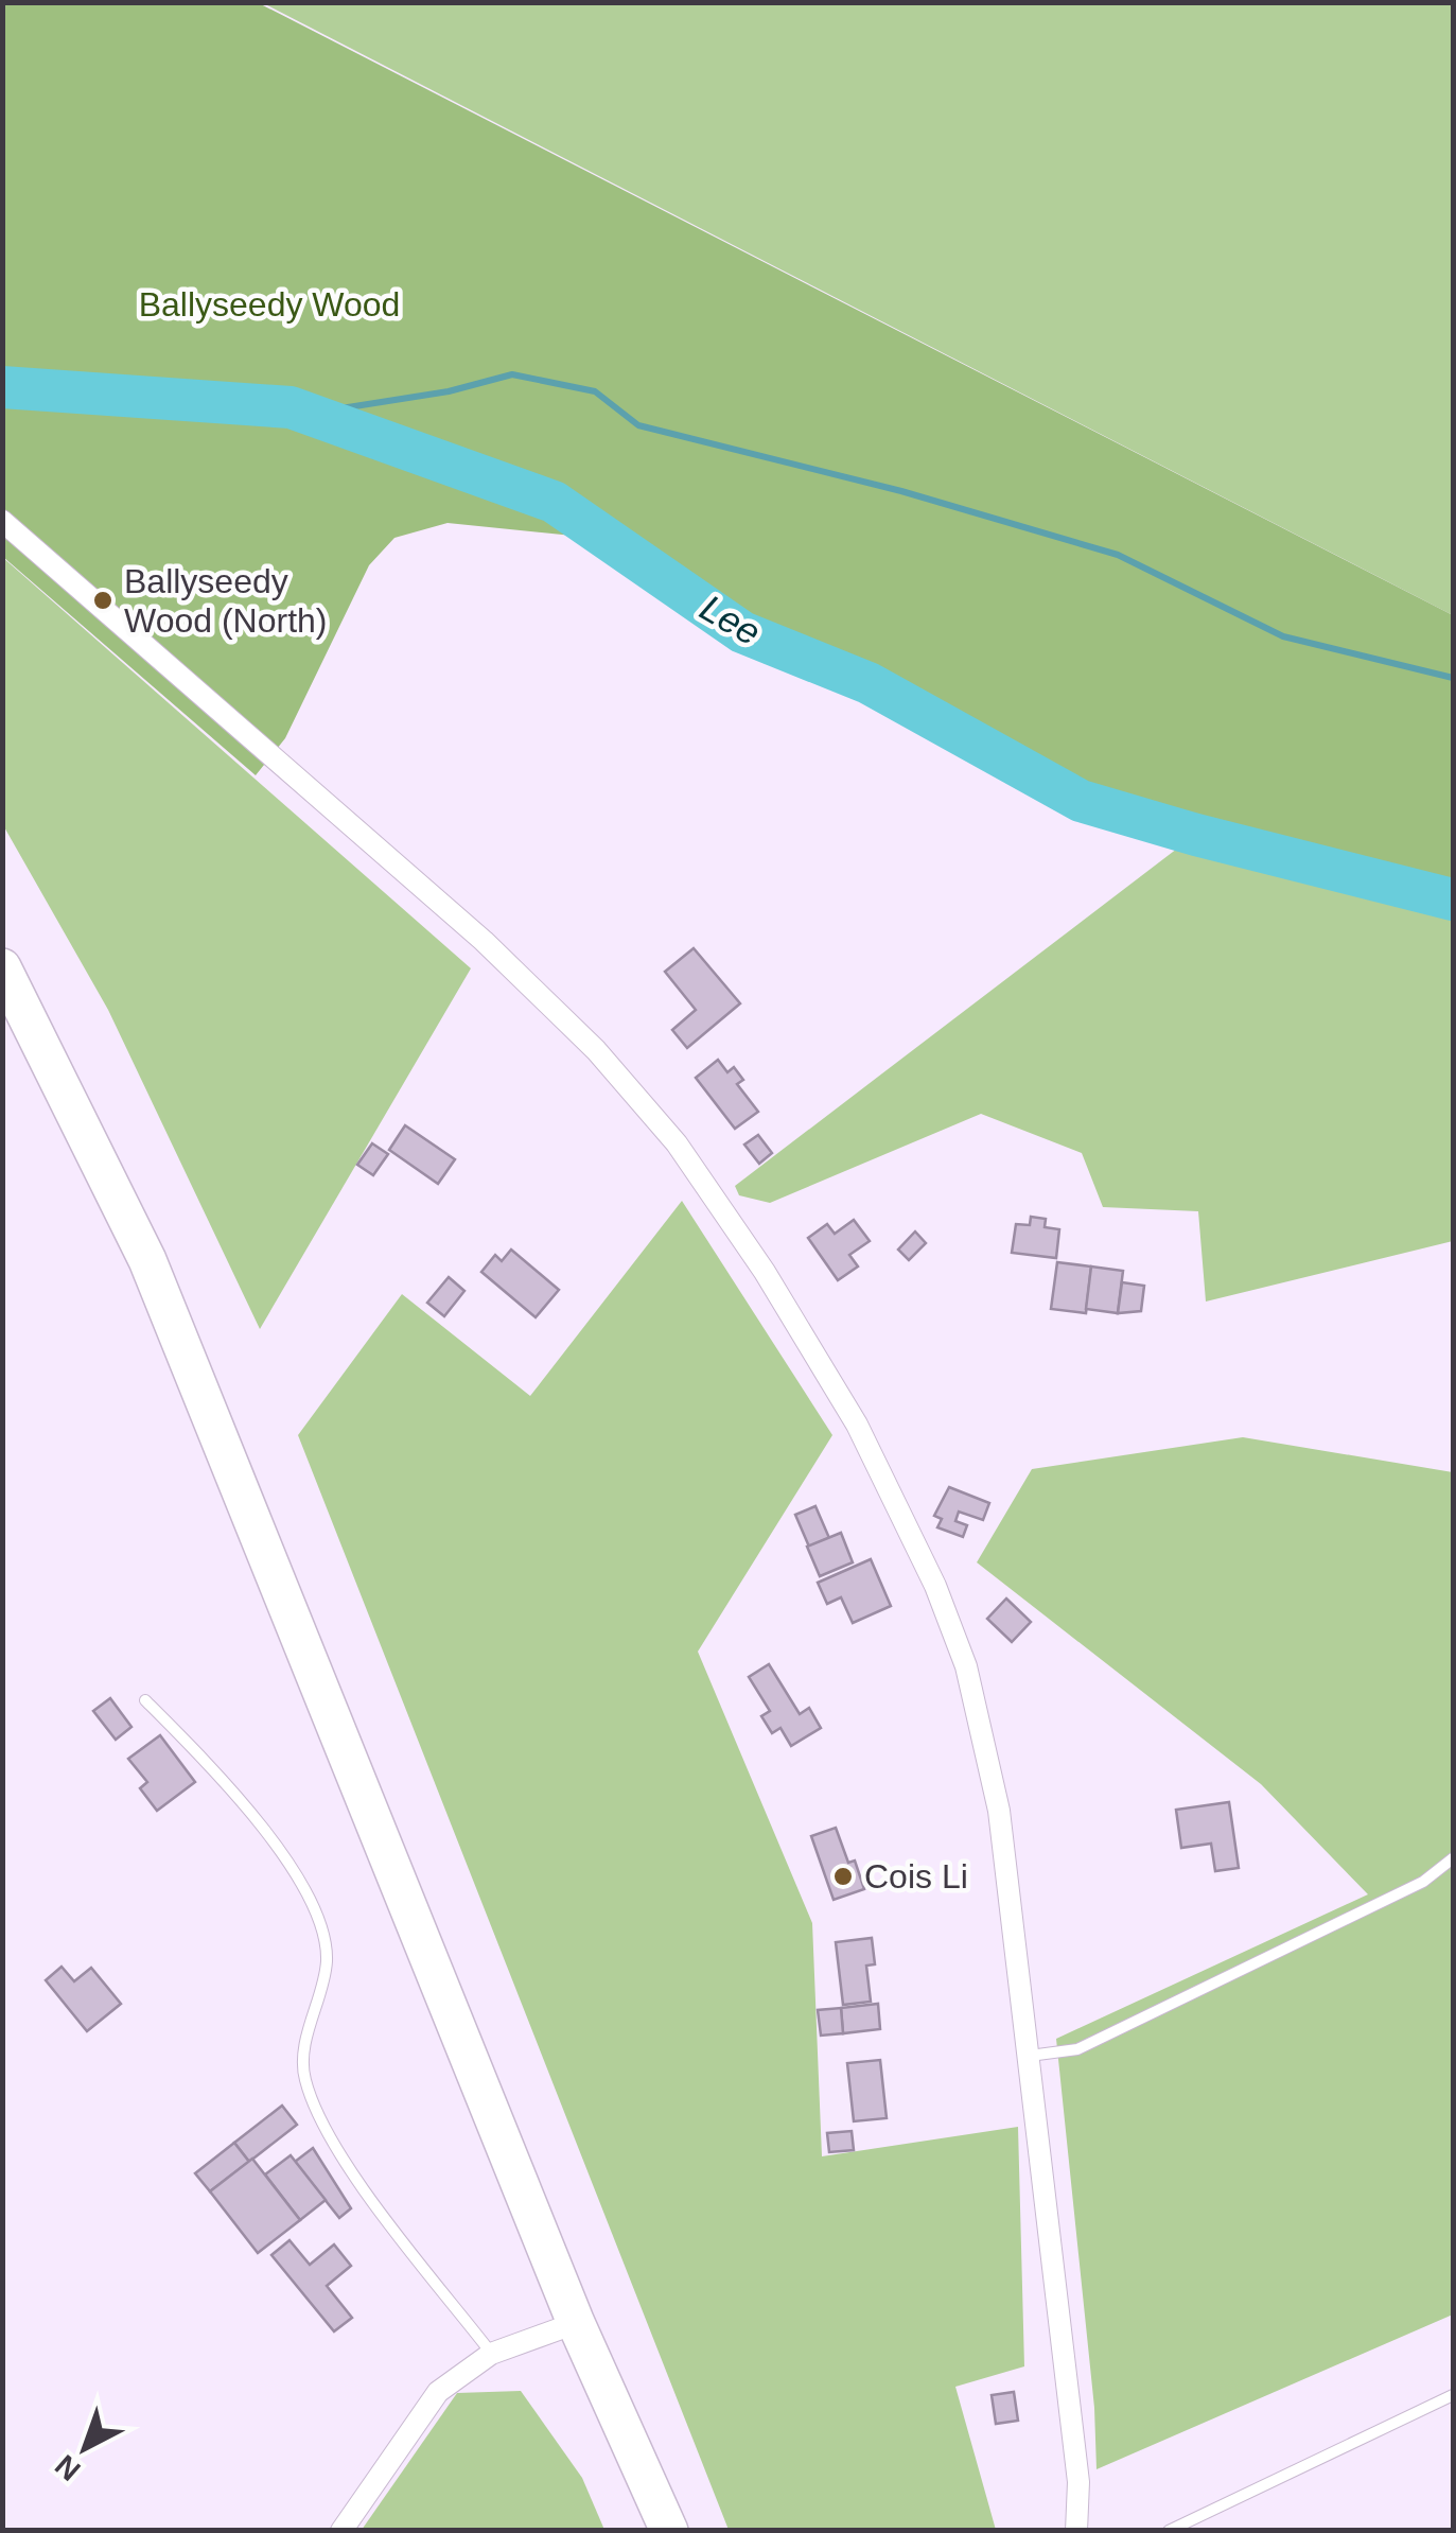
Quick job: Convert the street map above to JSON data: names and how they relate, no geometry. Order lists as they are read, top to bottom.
{
  "water": ["Lee"],
  "parks": ["Ballyseedy Wood"],
  "places": ["Ballyseedy Wood (North)", "Cois Li"],
  "north": "bottom left"
}
